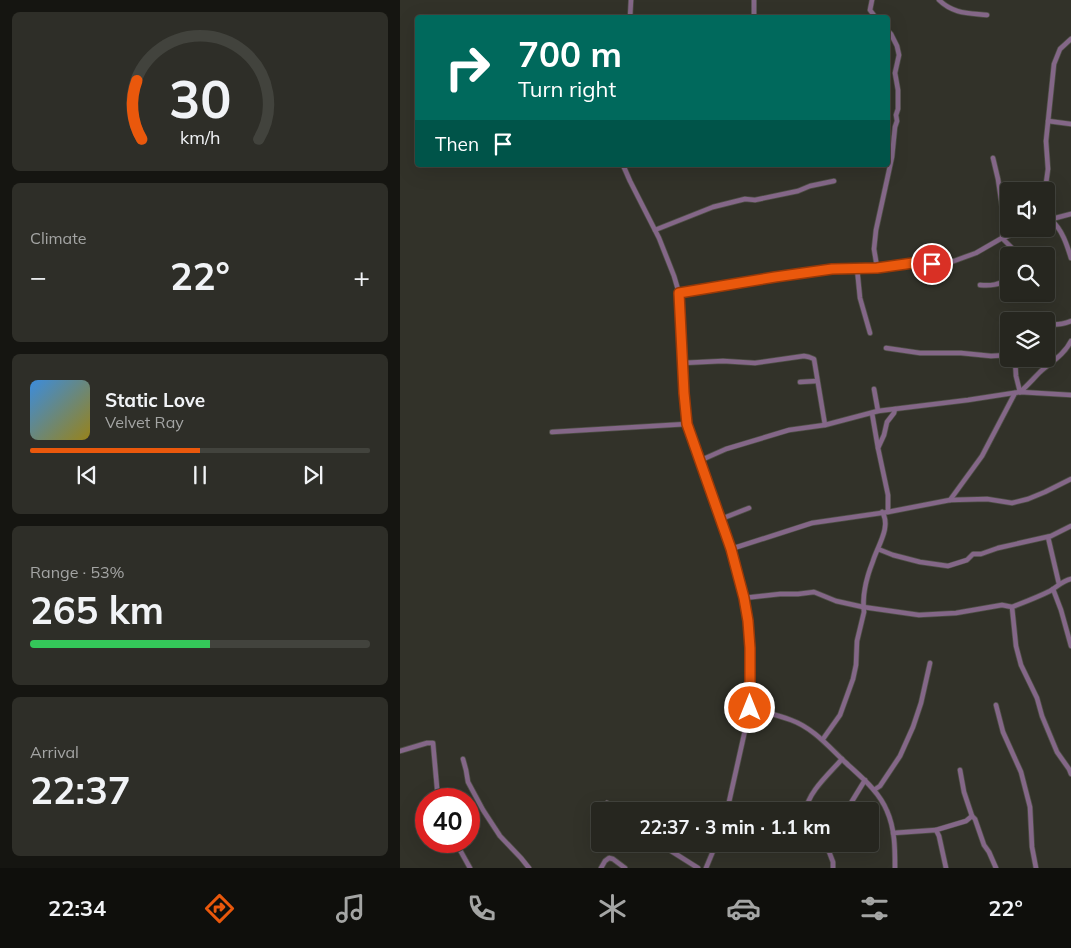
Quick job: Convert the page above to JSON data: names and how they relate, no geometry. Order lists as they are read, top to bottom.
{
  "page": {
    "turn": ["700 m", "Turn right"],
    "then": "Then",
    "tile": [
      "Climate",
      ["Range · 53%", "265 km"],
      ["Arrival", "22:37"]
    ],
    "heat": ["−", "22°", "+"],
    "song": ["Static Love", "Velvet Ray"],
    "limit": "40",
    "trip": "22:37 · 3 min · 1.1 km",
    "tabs": ["22:34", "22°"],
    "gauge": ["30", "km/h"]
  }
}
